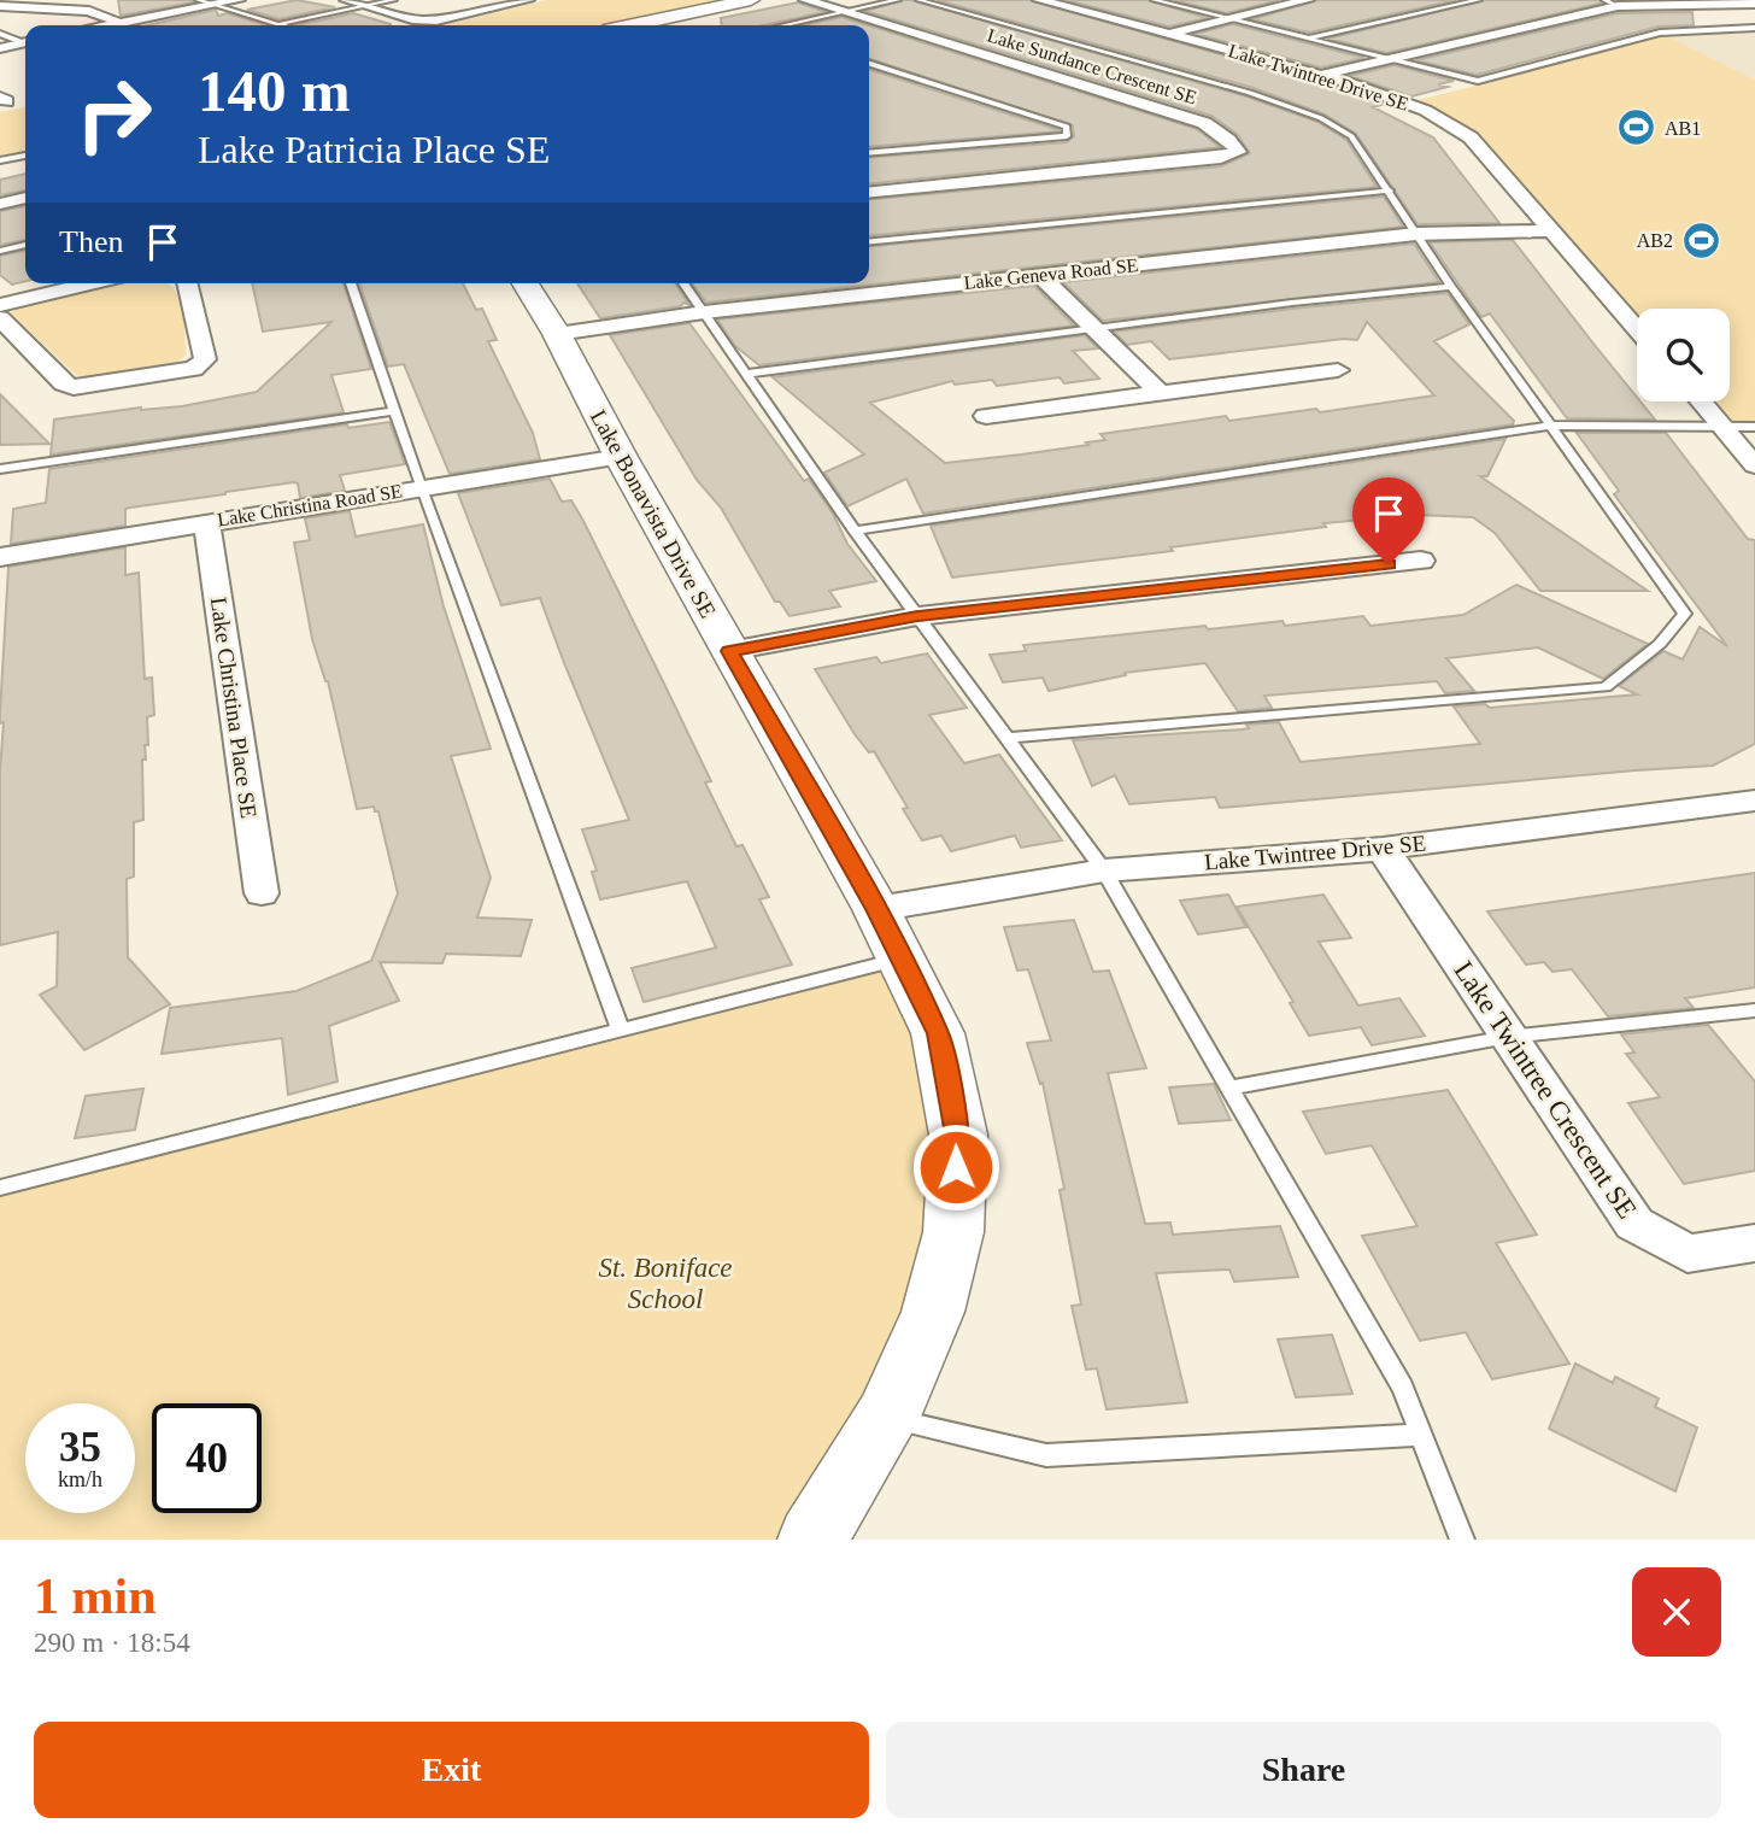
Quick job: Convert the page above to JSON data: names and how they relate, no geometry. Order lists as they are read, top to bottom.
{
  "streets": {
    "street": [
      "Lake Sundance Crescent SE",
      "Lake Twintree Drive SE",
      "Lake Geneva Road SE",
      "Lake Christina Road SE",
      "Lake Bonavista Drive SE",
      "Lake Christina Place SE",
      "Lake Twintree Crescent SE"
    ]
  },
  "crossings": [
    ["Lake Twintree Drive SE", "Lake Geneva Road SE"],
    ["Lake Twintree Drive SE", "Lake Bonavista Drive SE"],
    ["Lake Twintree Drive SE", "Lake Twintree Crescent SE"],
    ["Lake Geneva Road SE", "Lake Bonavista Drive SE"],
    ["Lake Christina Road SE", "Lake Bonavista Drive SE"],
    ["Lake Christina Road SE", "Lake Christina Place SE"]
  ],
  "parks": ["St. Boniface School"],
  "places": {
    "sports": ["AB1", "AB2"]
  },
  "page": {
    "turn": ["140 m", "Lake Patricia Place SE"],
    "then": "Then",
    "speed": "35 km/h",
    "limit": "40",
    "heading": ["1 min", "290 m · 18:54"],
    "buttons": ["Exit", "Share"]
  }
}
